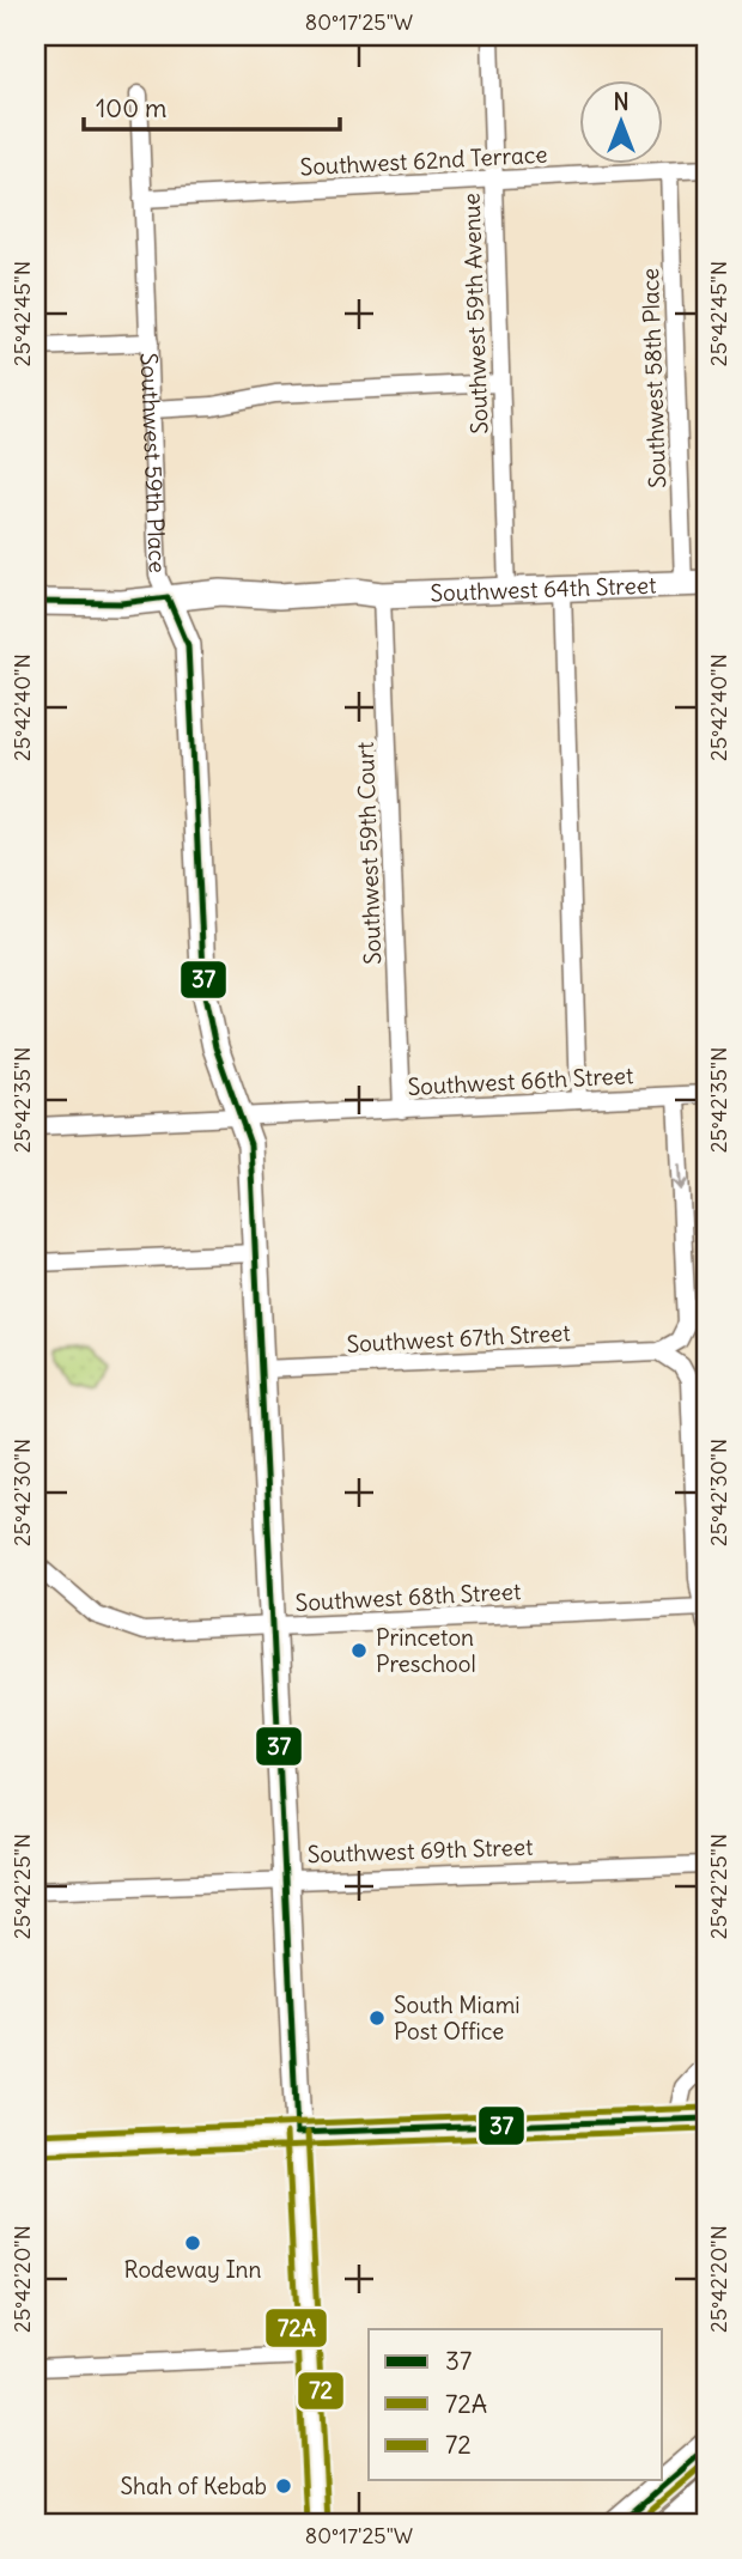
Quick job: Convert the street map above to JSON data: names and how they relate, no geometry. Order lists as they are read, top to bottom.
{
  "streets": {
    "street": [
      "Southwest 62nd Terrace",
      "Southwest 59th Avenue",
      "Southwest 58th Place",
      "Southwest 59th Place",
      "Southwest 64th Street",
      "Southwest 59th Court",
      "Southwest 66th Street",
      "Southwest 67th Street",
      "Southwest 68th Street",
      "Southwest 69th Street"
    ]
  },
  "crossings": [
    ["Southwest 62nd Terrace", "Southwest 59th Avenue"],
    ["Southwest 62nd Terrace", "Southwest 58th Place"],
    ["Southwest 62nd Terrace", "Southwest 59th Place"],
    ["Southwest 59th Avenue", "Southwest 64th Street"],
    ["Southwest 58th Place", "Southwest 64th Street"],
    ["Southwest 59th Place", "Southwest 64th Street"],
    ["Southwest 59th Place", "Southwest 66th Street"],
    ["Southwest 59th Place", "Southwest 67th Street"],
    ["Southwest 59th Place", "Southwest 68th Street"],
    ["Southwest 59th Place", "Southwest 69th Street"],
    ["Southwest 64th Street", "Southwest 59th Court"],
    ["Southwest 59th Court", "Southwest 66th Street"]
  ],
  "places": [
    "Princeton Preschool",
    "South Miami Post Office",
    "Rodeway Inn",
    "Shah of Kebab"
  ],
  "lines": ["transit line 37", "transit line 72", "transit line 72A"],
  "legend": ["37", "72A", "72"],
  "scale_bar": "100 m",
  "north": "top",
  "coordinates": [
    "80°17'25\"W",
    "25°42'45\"N",
    "25°42'40\"N",
    "25°42'35\"N",
    "25°42'30\"N",
    "25°42'25\"N",
    "25°42'20\"N"
  ]
}
